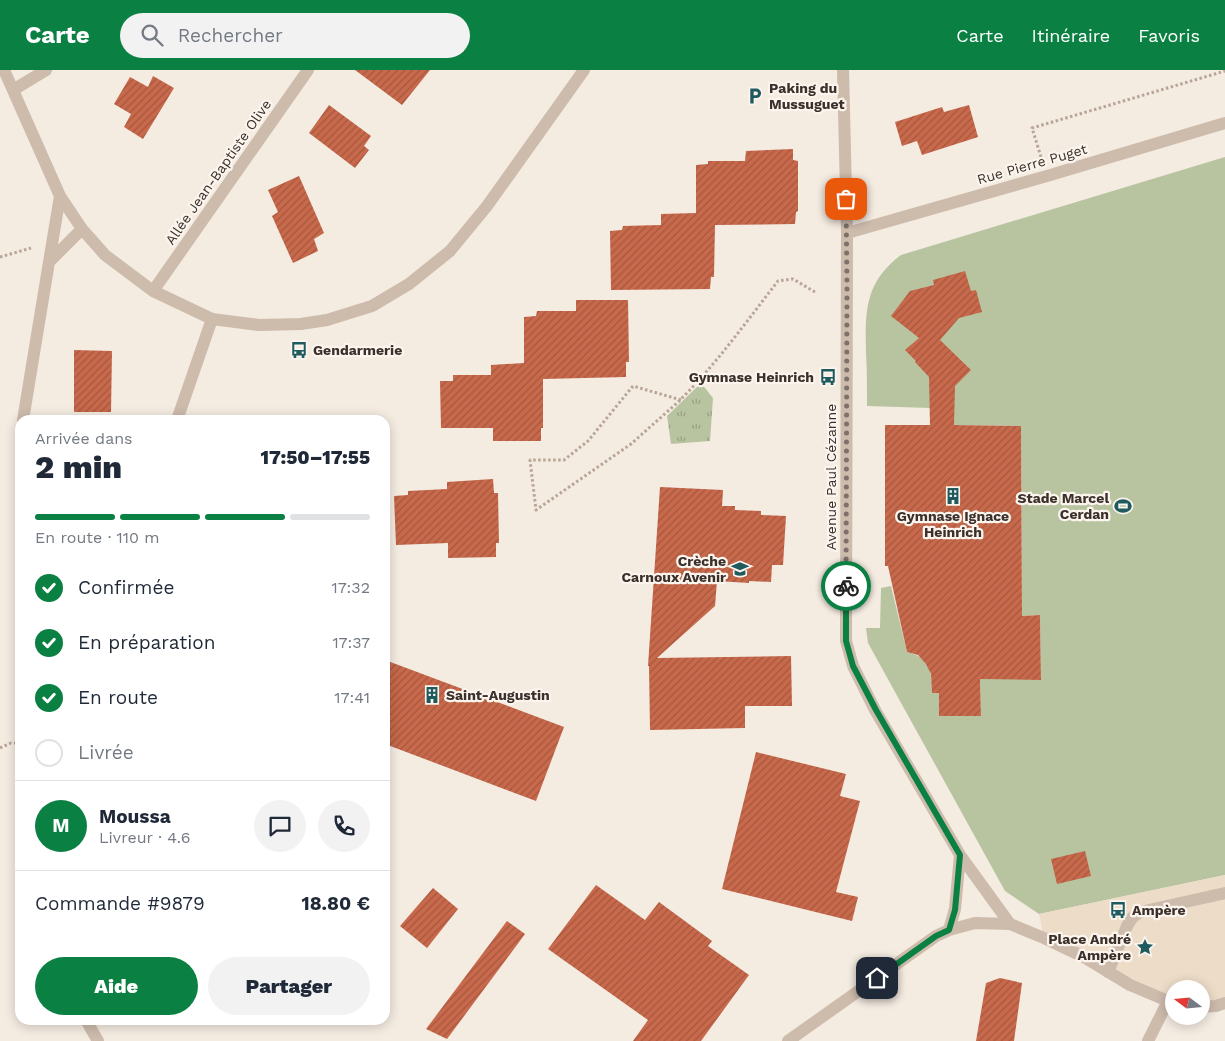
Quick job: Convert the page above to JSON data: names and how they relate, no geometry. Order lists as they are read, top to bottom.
{
  "streets": {
    "street": ["Rue Pierre Puget", "Allée Jean-Baptiste Olive", "Avenue Paul Cézanne"]
  },
  "crossings": [
    ["Rue Pierre Puget", "Avenue Paul Cézanne"]
  ],
  "places": {
    "parking": ["Paking du Mussuguet"],
    "bus stop": ["Gendarmerie", "Gymnase Heinrich", "Ampère"],
    "building": ["Gymnase Ignace Heinrich", "Saint-Augustin"],
    "sports": ["Stade Marcel Cerdan"],
    "school or university": ["Crèche Carnoux Avenir"],
    "place": ["Place André Ampère"]
  },
  "north": "left",
  "page": {
    "header": "Carte",
    "search": "Rechercher",
    "nav": ["Carte", "Itinéraire", "Favoris"],
    "heading": ["2 min", "Arrivée dans", "17:50–17:55"],
    "panel": [
      "Moussa",
      "Livreur · 4.6",
      "Commande #9879",
      "18.80 €"
    ],
    "bar": "En route · 110 m",
    "list": [
      ["Confirmée", "17:32"],
      ["En préparation", "17:37"],
      ["En route", "17:41"],
      "Livrée"
    ],
    "round": "M",
    "buttons": ["Aide", "Partager"]
  }
}
